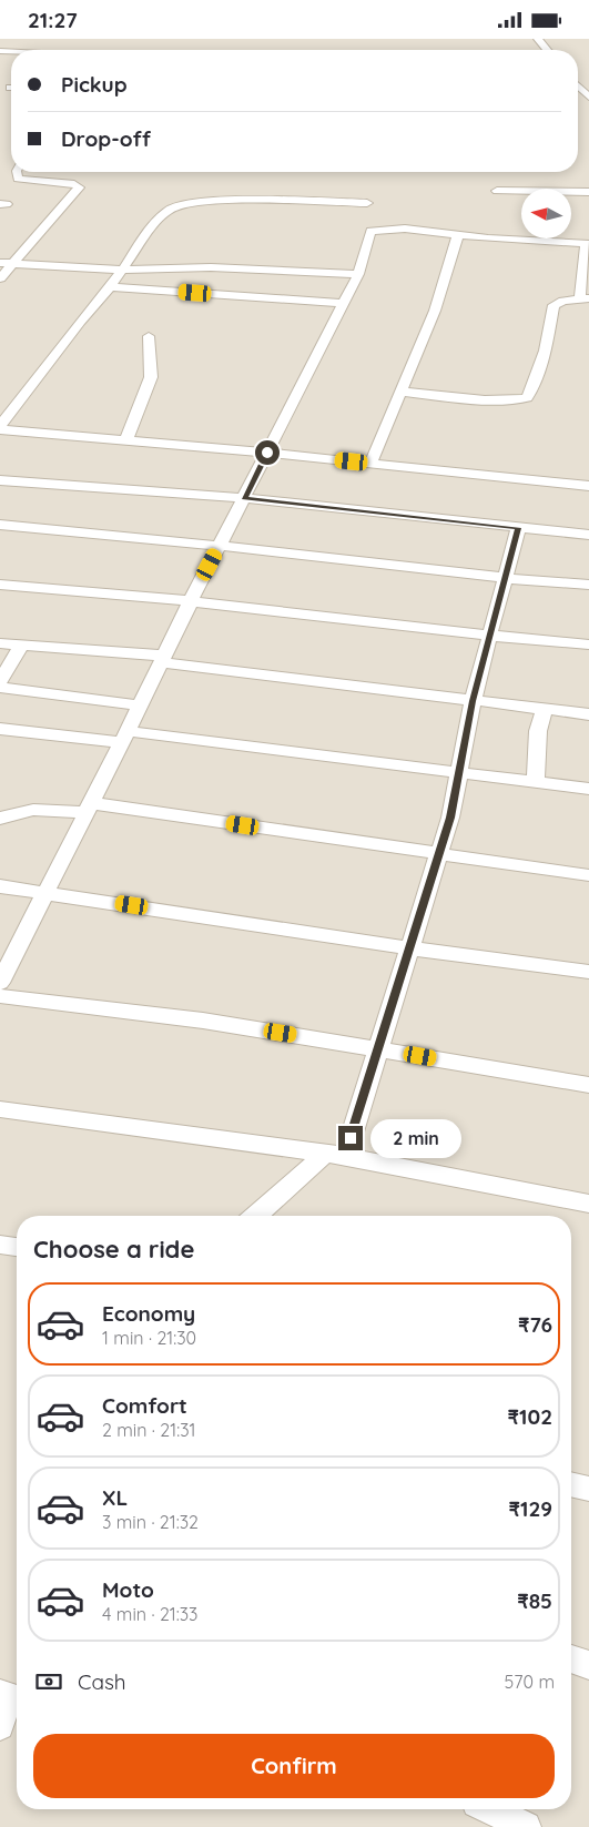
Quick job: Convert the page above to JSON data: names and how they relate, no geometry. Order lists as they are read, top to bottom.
{
  "north": "left",
  "page": {
    "status": "21:27",
    "banner": ["Pickup", "Drop-off"],
    "bubble": "2 min",
    "heading": "Choose a ride",
    "list": [
      {
        "name": "Economy",
        "note": "1 min · 21:30",
        "value": "₹76"
      },
      {
        "name": "Comfort",
        "note": "2 min · 21:31",
        "value": "₹102"
      },
      {
        "name": "XL",
        "note": "3 min · 21:32",
        "value": "₹129"
      },
      {
        "name": "Moto",
        "note": "4 min · 21:33",
        "value": "₹85"
      }
    ],
    "pay": ["Cash", "570 m"],
    "buttons": "Confirm"
  }
}
